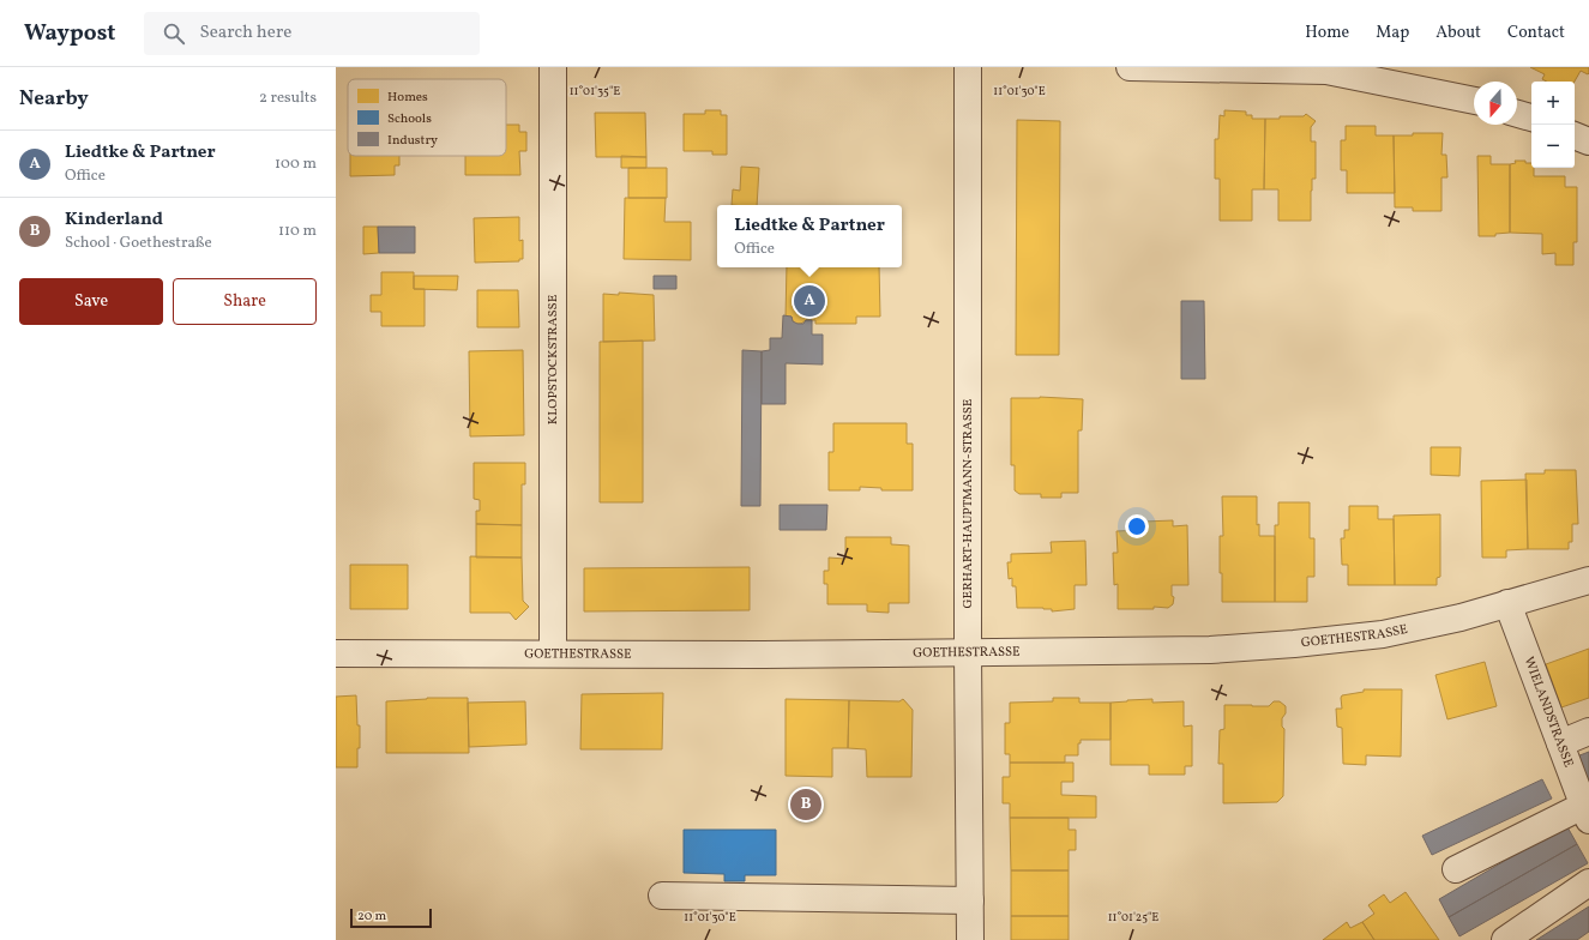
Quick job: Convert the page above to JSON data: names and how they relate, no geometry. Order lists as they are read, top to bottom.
{
  "streets": {
    "street": [
      "KLOPSTOCKSTRASSE",
      "GERHART-HAUPTMANN-STRASSE",
      "GOETHESTRASSE",
      "WIELANDSTRASSE"
    ]
  },
  "crossings": [
    ["KLOPSTOCKSTRASSE", "GOETHESTRASSE"],
    ["GERHART-HAUPTMANN-STRASSE", "GOETHESTRASSE"],
    ["GOETHESTRASSE", "WIELANDSTRASSE"]
  ],
  "legend": ["Homes", "Schools", "Industry"],
  "scale_bar": "20 m",
  "north": "bottom",
  "page": {
    "header": "Waypost",
    "search": "Search here",
    "nav": [
      "Home",
      "Map",
      "About",
      "Contact"
    ],
    "heading": ["Nearby", "2 results"],
    "map_buttons": ["+", "−"],
    "list": [
      {
        "mark": "A",
        "name": "Liedtke & Partner",
        "note": "Office",
        "value": "100 m"
      },
      {
        "mark": "B",
        "name": "Kinderland",
        "note": "School · Goethestraße",
        "value": "110 m"
      }
    ],
    "popup": ["Liedtke & Partner", "Office"],
    "buttons": ["Save", "Share"],
    "pins": ["A", "B"],
    "scale": "20 m"
  },
  "coordinates": ["11°01'35\"E", "11°01'30\"E", "11°01'25\"E"]
}
